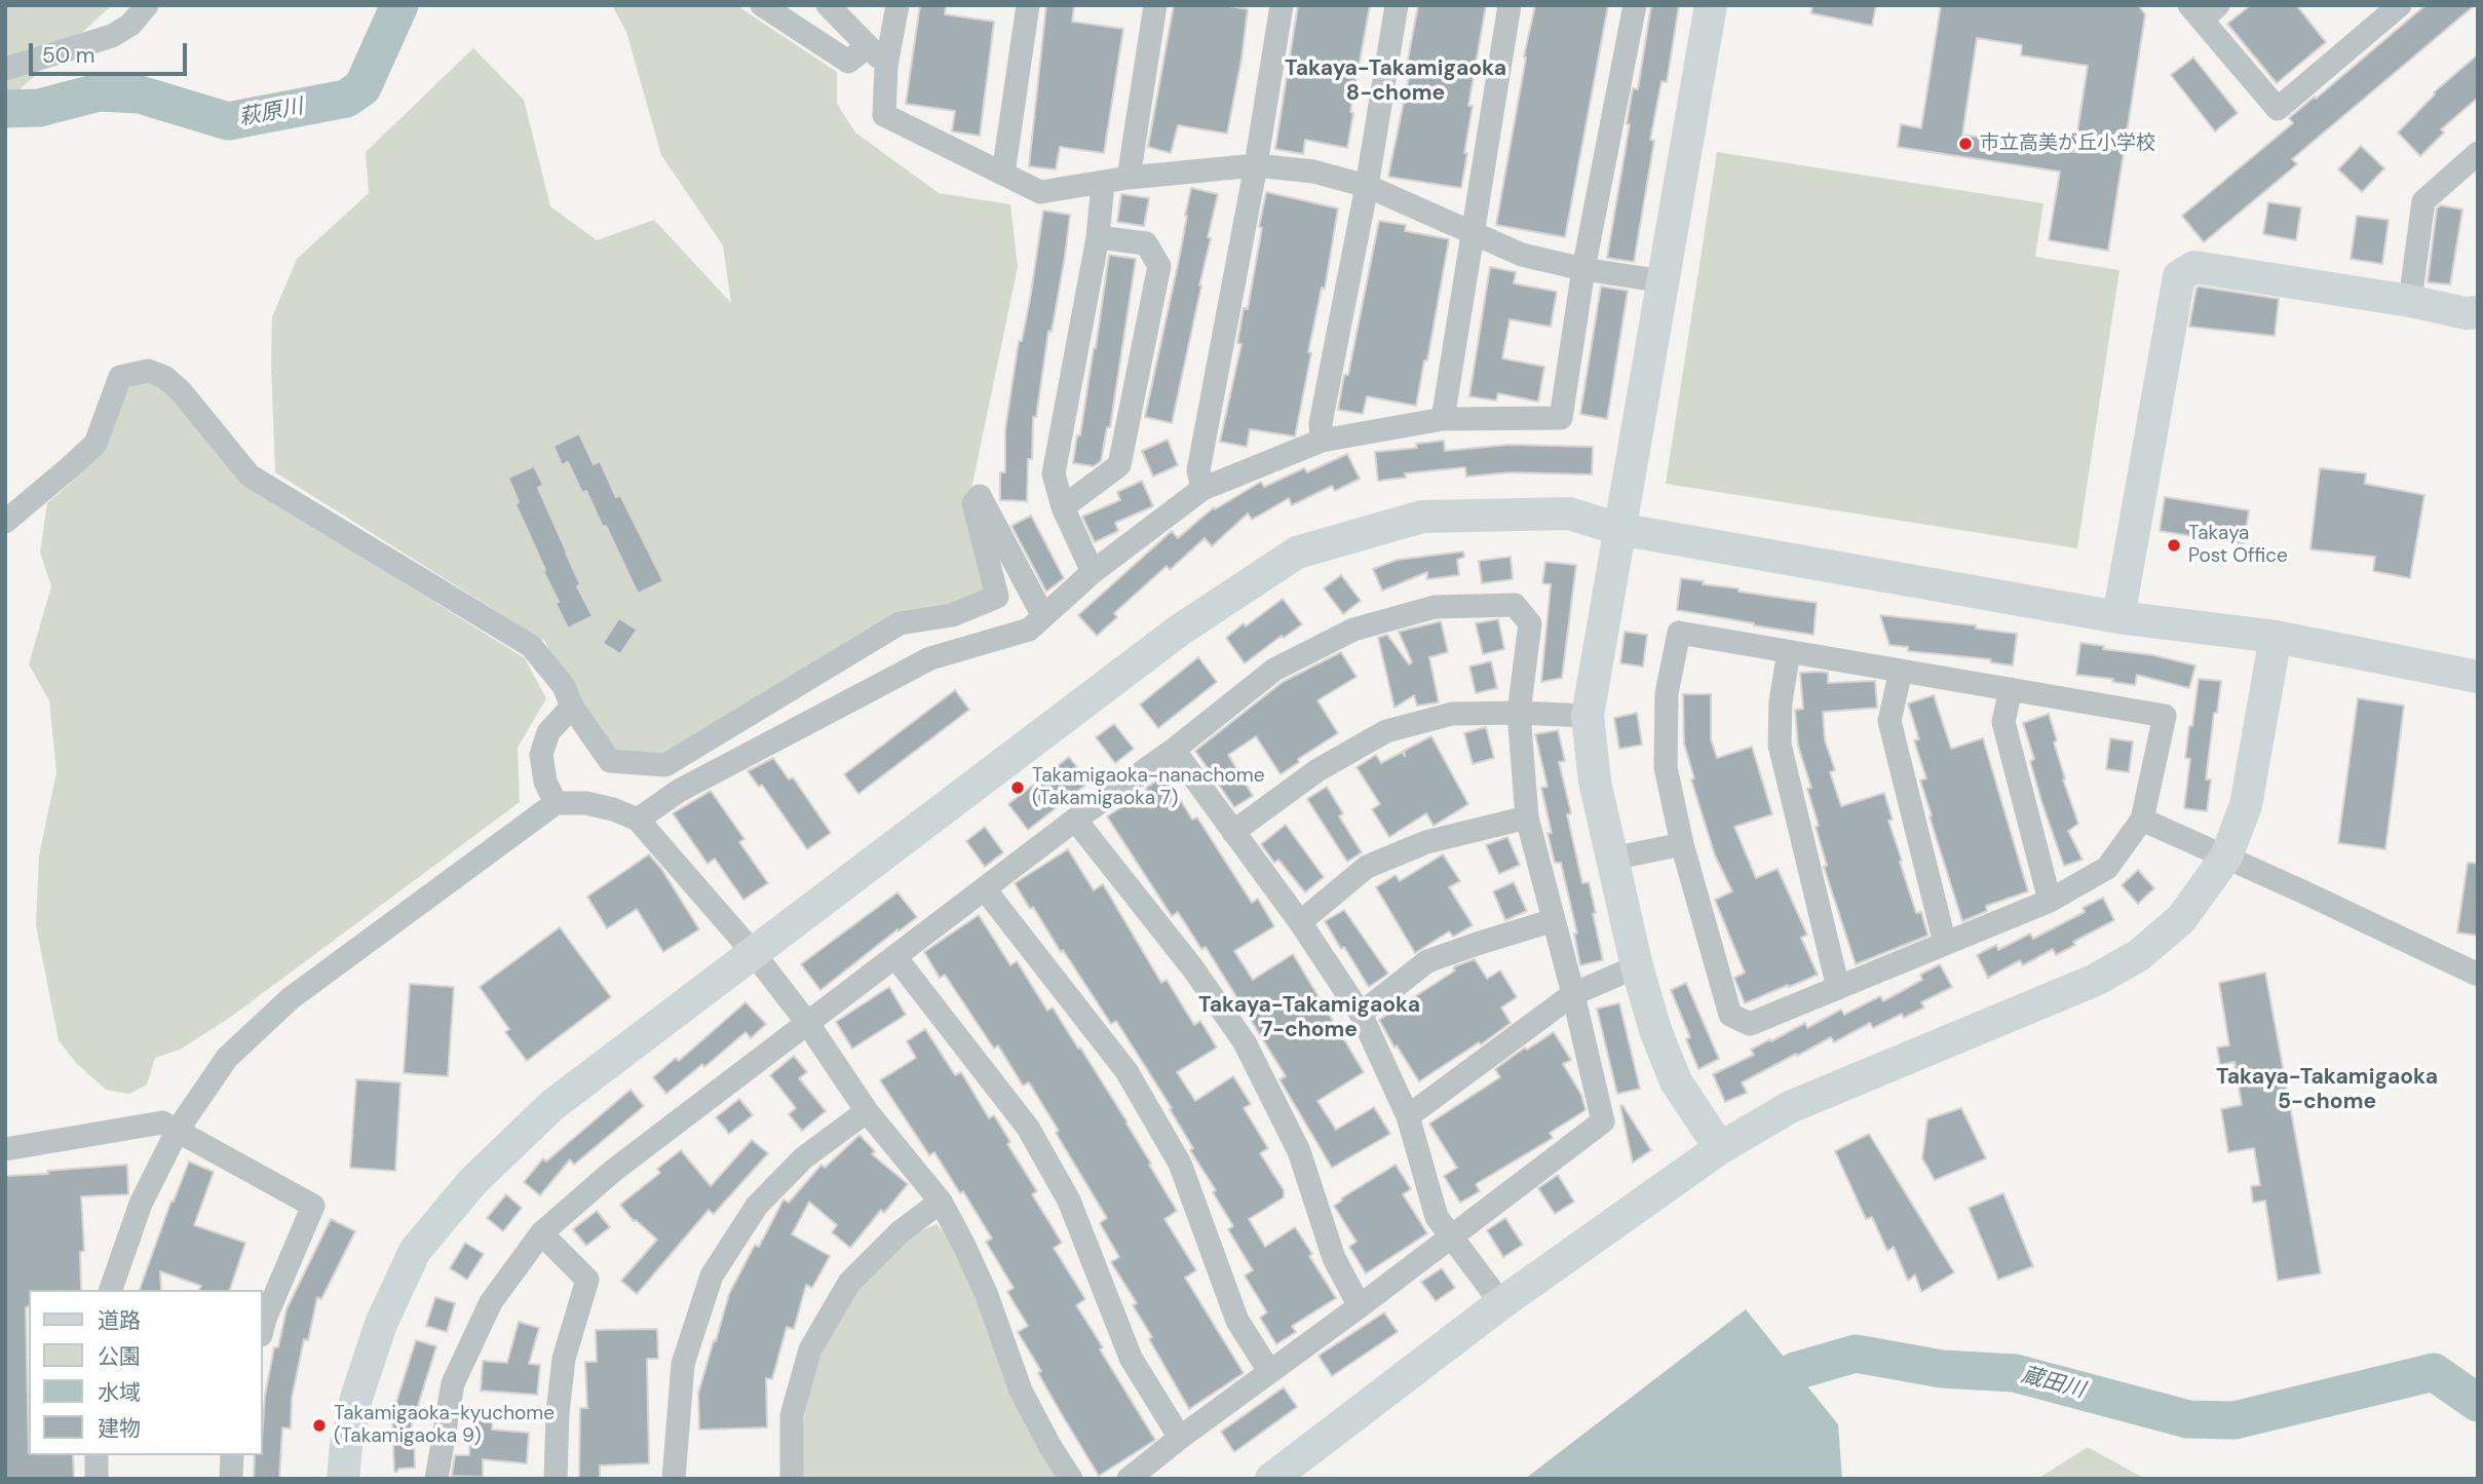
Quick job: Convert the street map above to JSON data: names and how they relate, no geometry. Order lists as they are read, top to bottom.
{
  "districts": ["Takaya-Takamigaoka 8-chome", "Takaya-Takamigaoka 7-chome", "Takaya-Takamigaoka 5-chome"],
  "water": ["萩原川", "蔵田川"],
  "places": [
    "市立高美が丘小学校",
    "Takaya Post Office",
    "Takamigaoka-nanachome (Takamigaoka 7)",
    "Takamigaoka-kyuchome (Takamigaoka 9)"
  ],
  "legend": [
    "道路",
    "公園",
    "水域",
    "建物"
  ],
  "scale_bar": "50 m"
}
